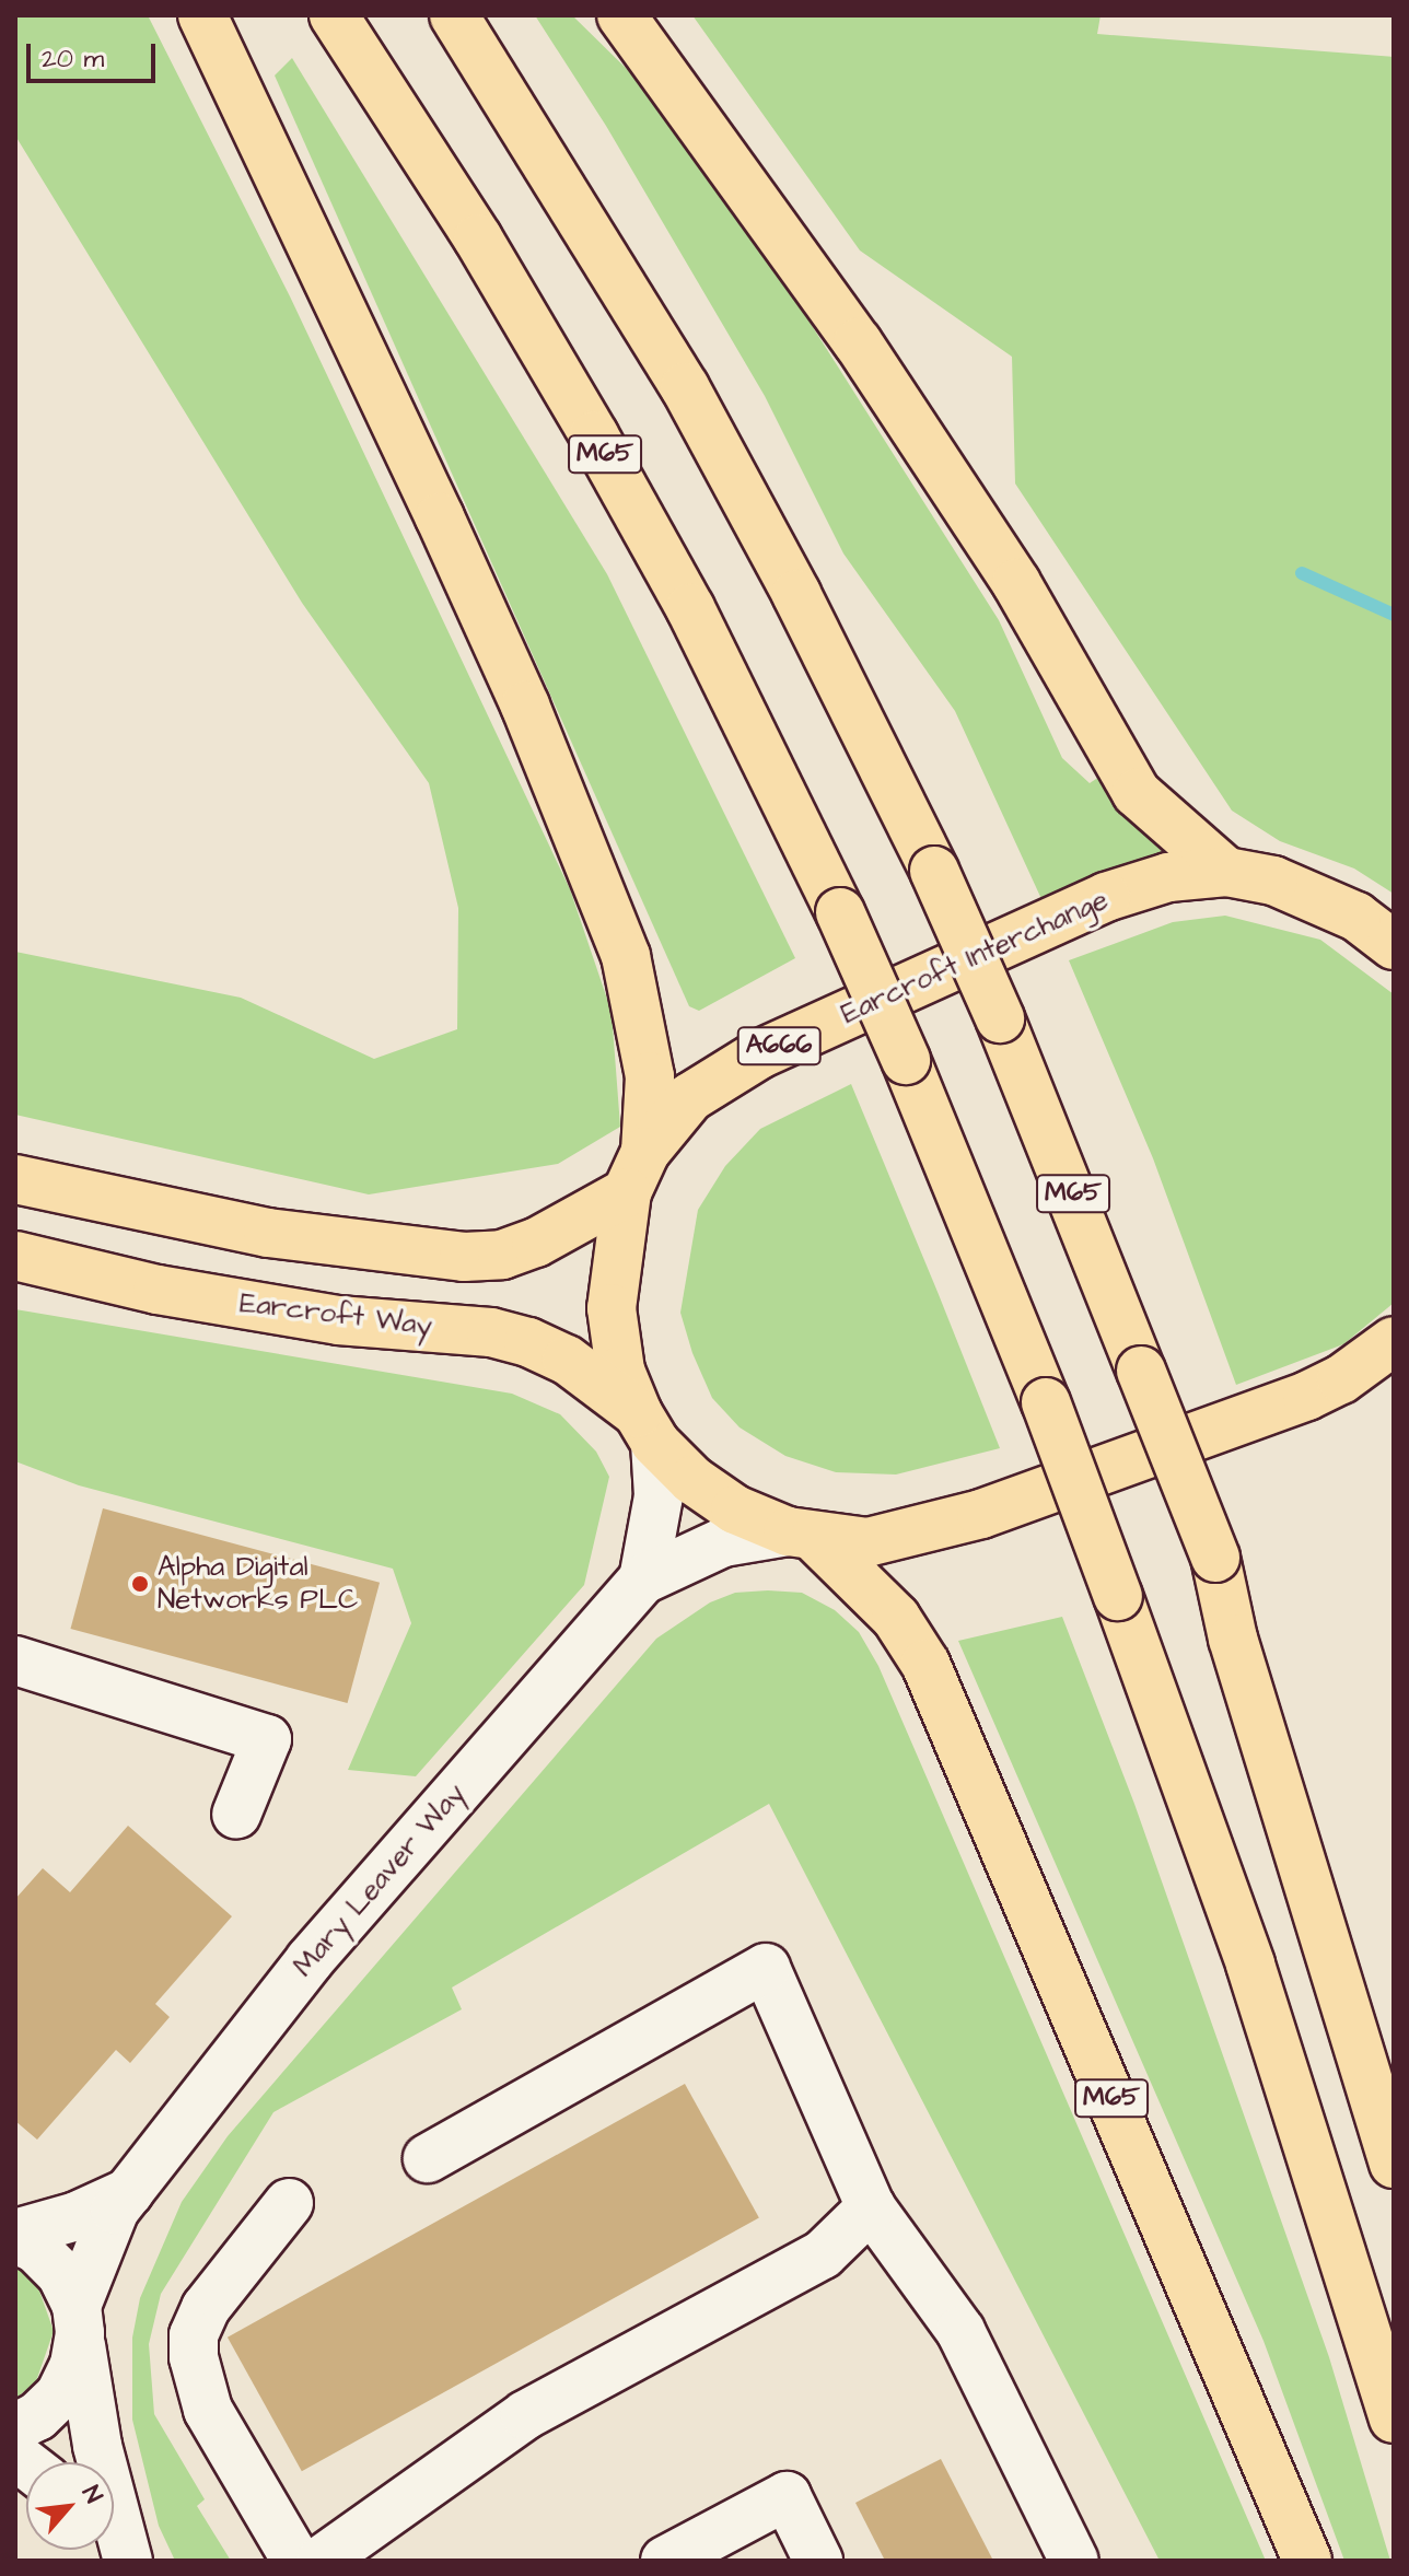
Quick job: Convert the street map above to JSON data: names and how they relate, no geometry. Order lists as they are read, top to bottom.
{
  "streets": {
    "highway": [
      "M65",
      "Earcroft Interchange",
      "A666",
      "Earcroft Way"
    ],
    "street": ["Mary Leaver Way"]
  },
  "crossings": [
    ["M65", "Mary Leaver Way"],
    ["Earcroft Interchange", "A666"]
  ],
  "places": ["Alpha Digital Networks PLC"],
  "scale_bar": "20 m",
  "north": "top right"
}
